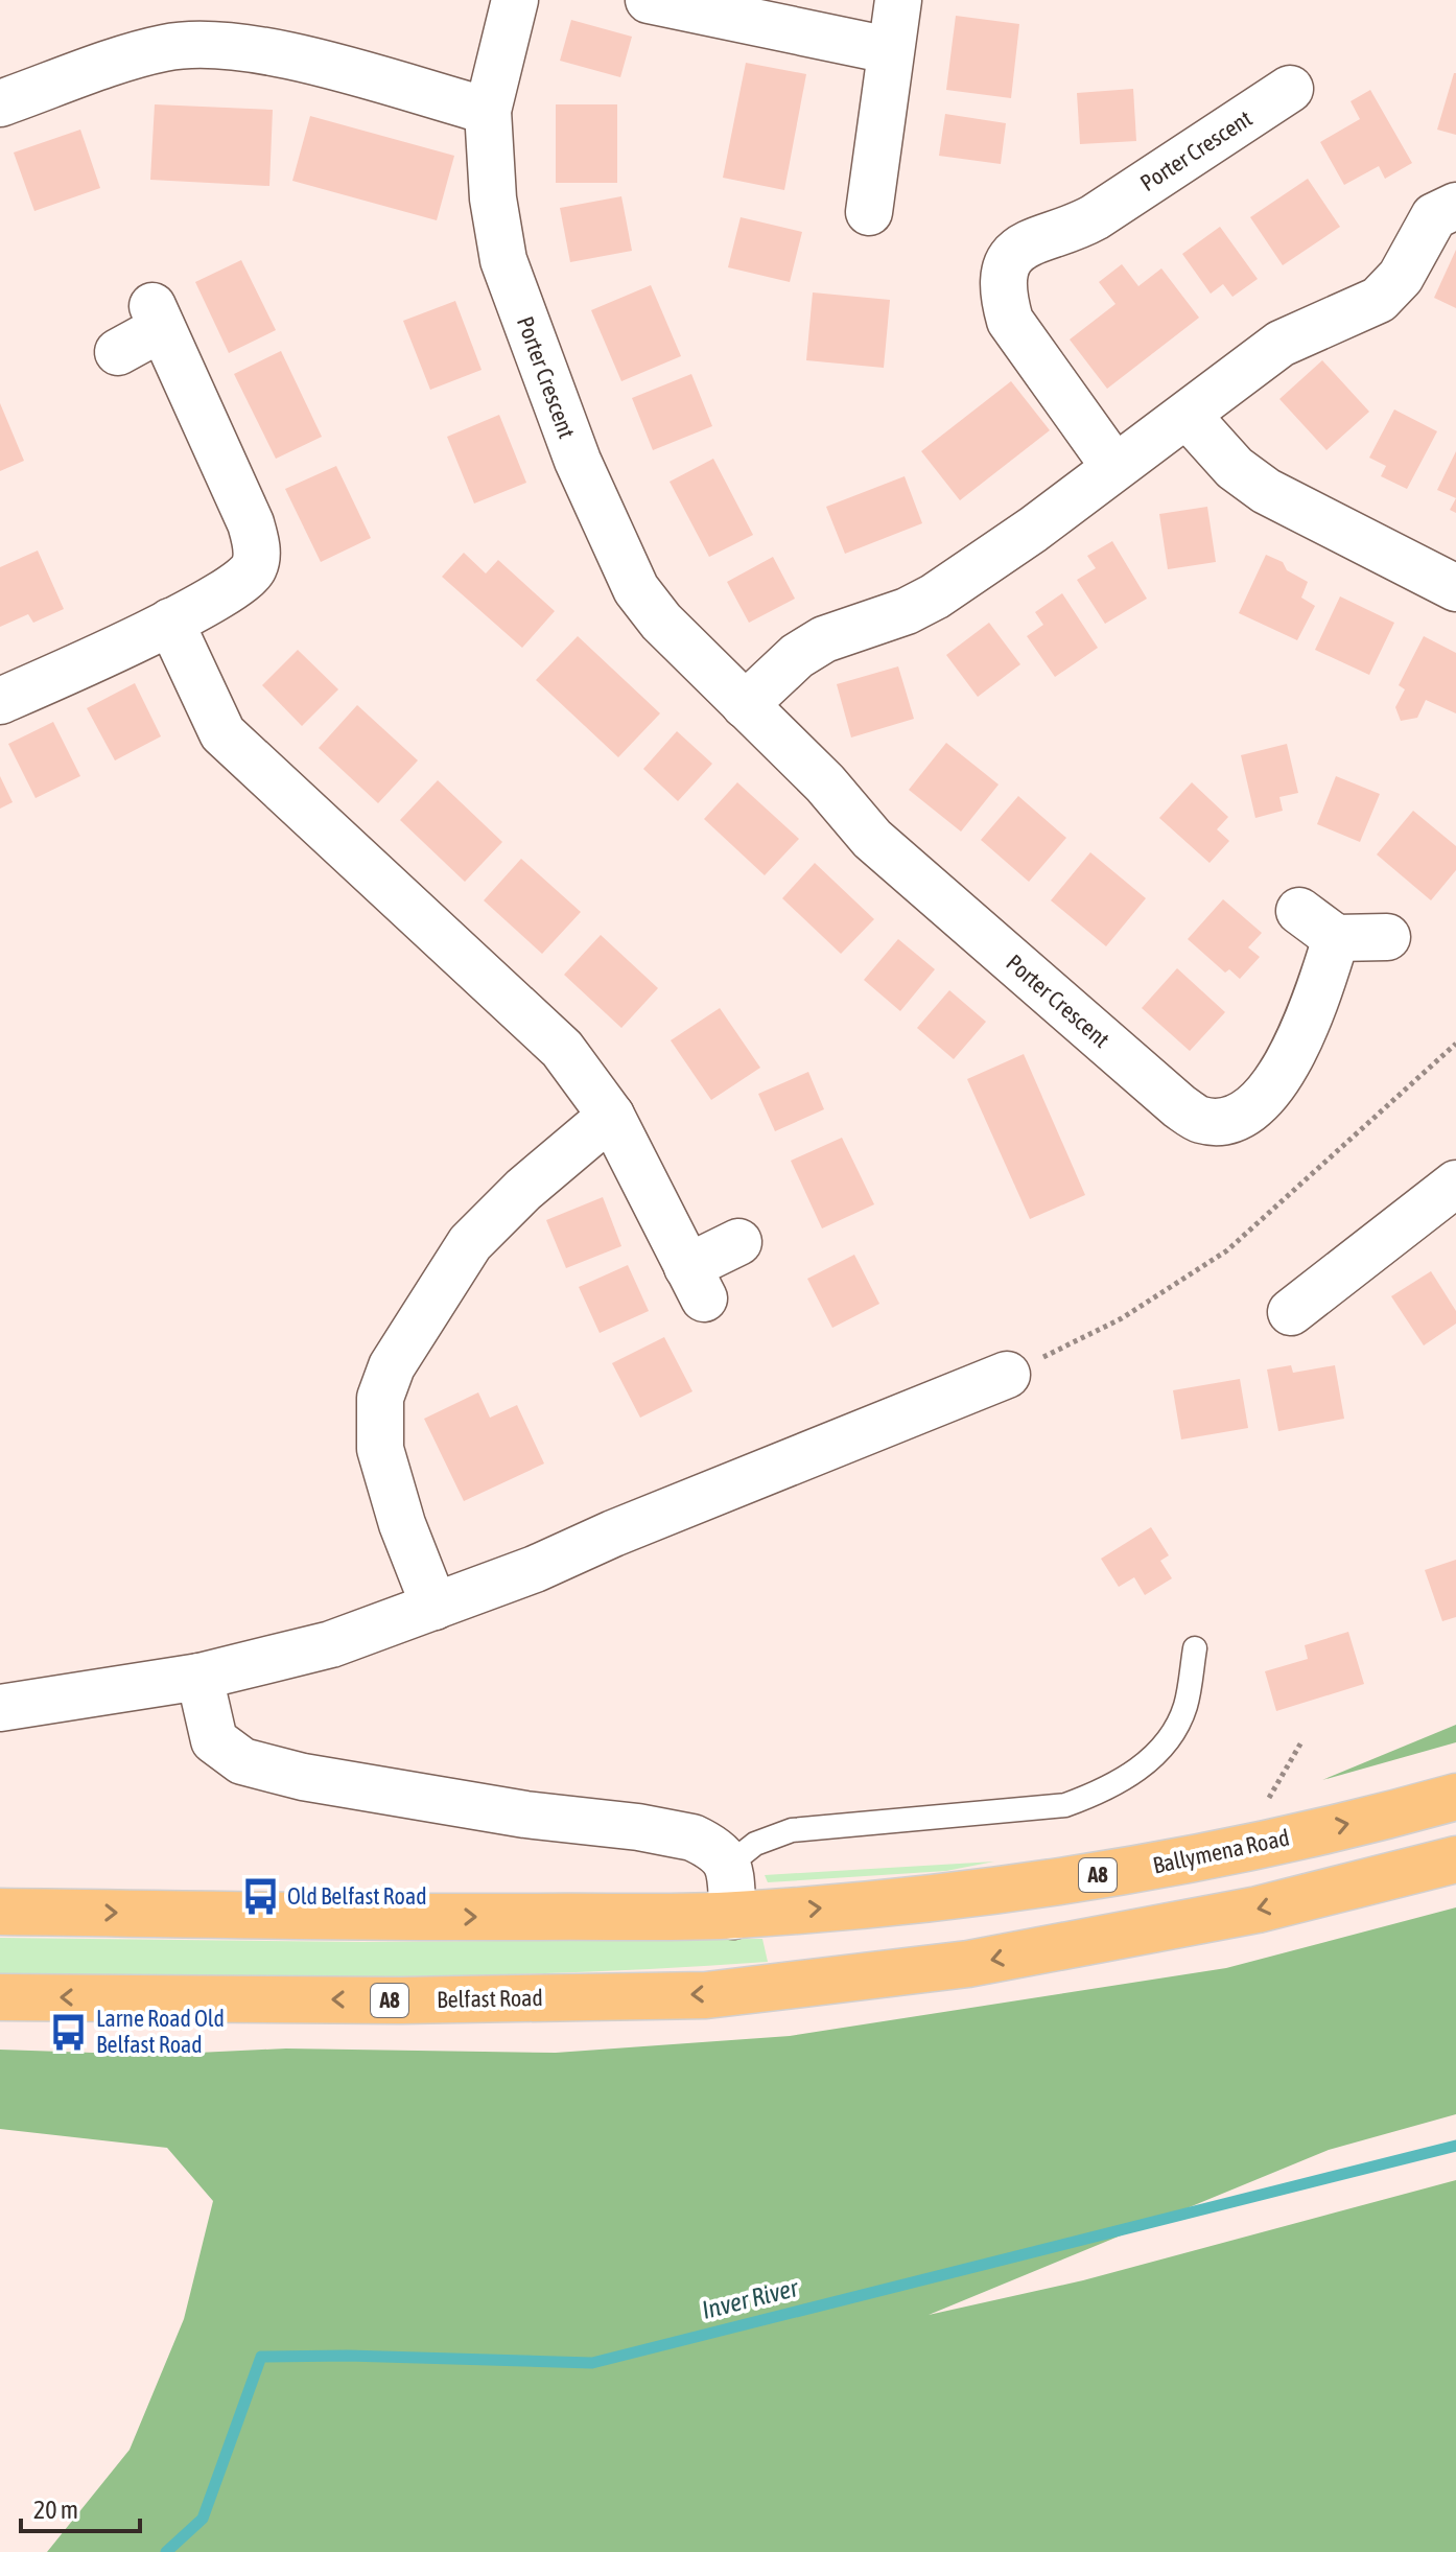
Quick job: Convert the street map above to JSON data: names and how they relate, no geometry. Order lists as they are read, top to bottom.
{
  "streets": {
    "highway": ["Ballymena Road", "A8", "Belfast Road"],
    "street": ["Porter Crescent"]
  },
  "crossings": [
    ["Ballymena Road", "A8"]
  ],
  "one_way": ["Ballymena Road"],
  "water": ["Inver River"],
  "places": {
    "bus stop": ["Old Belfast Road", "Larne Road Old Belfast Road"]
  },
  "scale_bar": "20 m"
}
